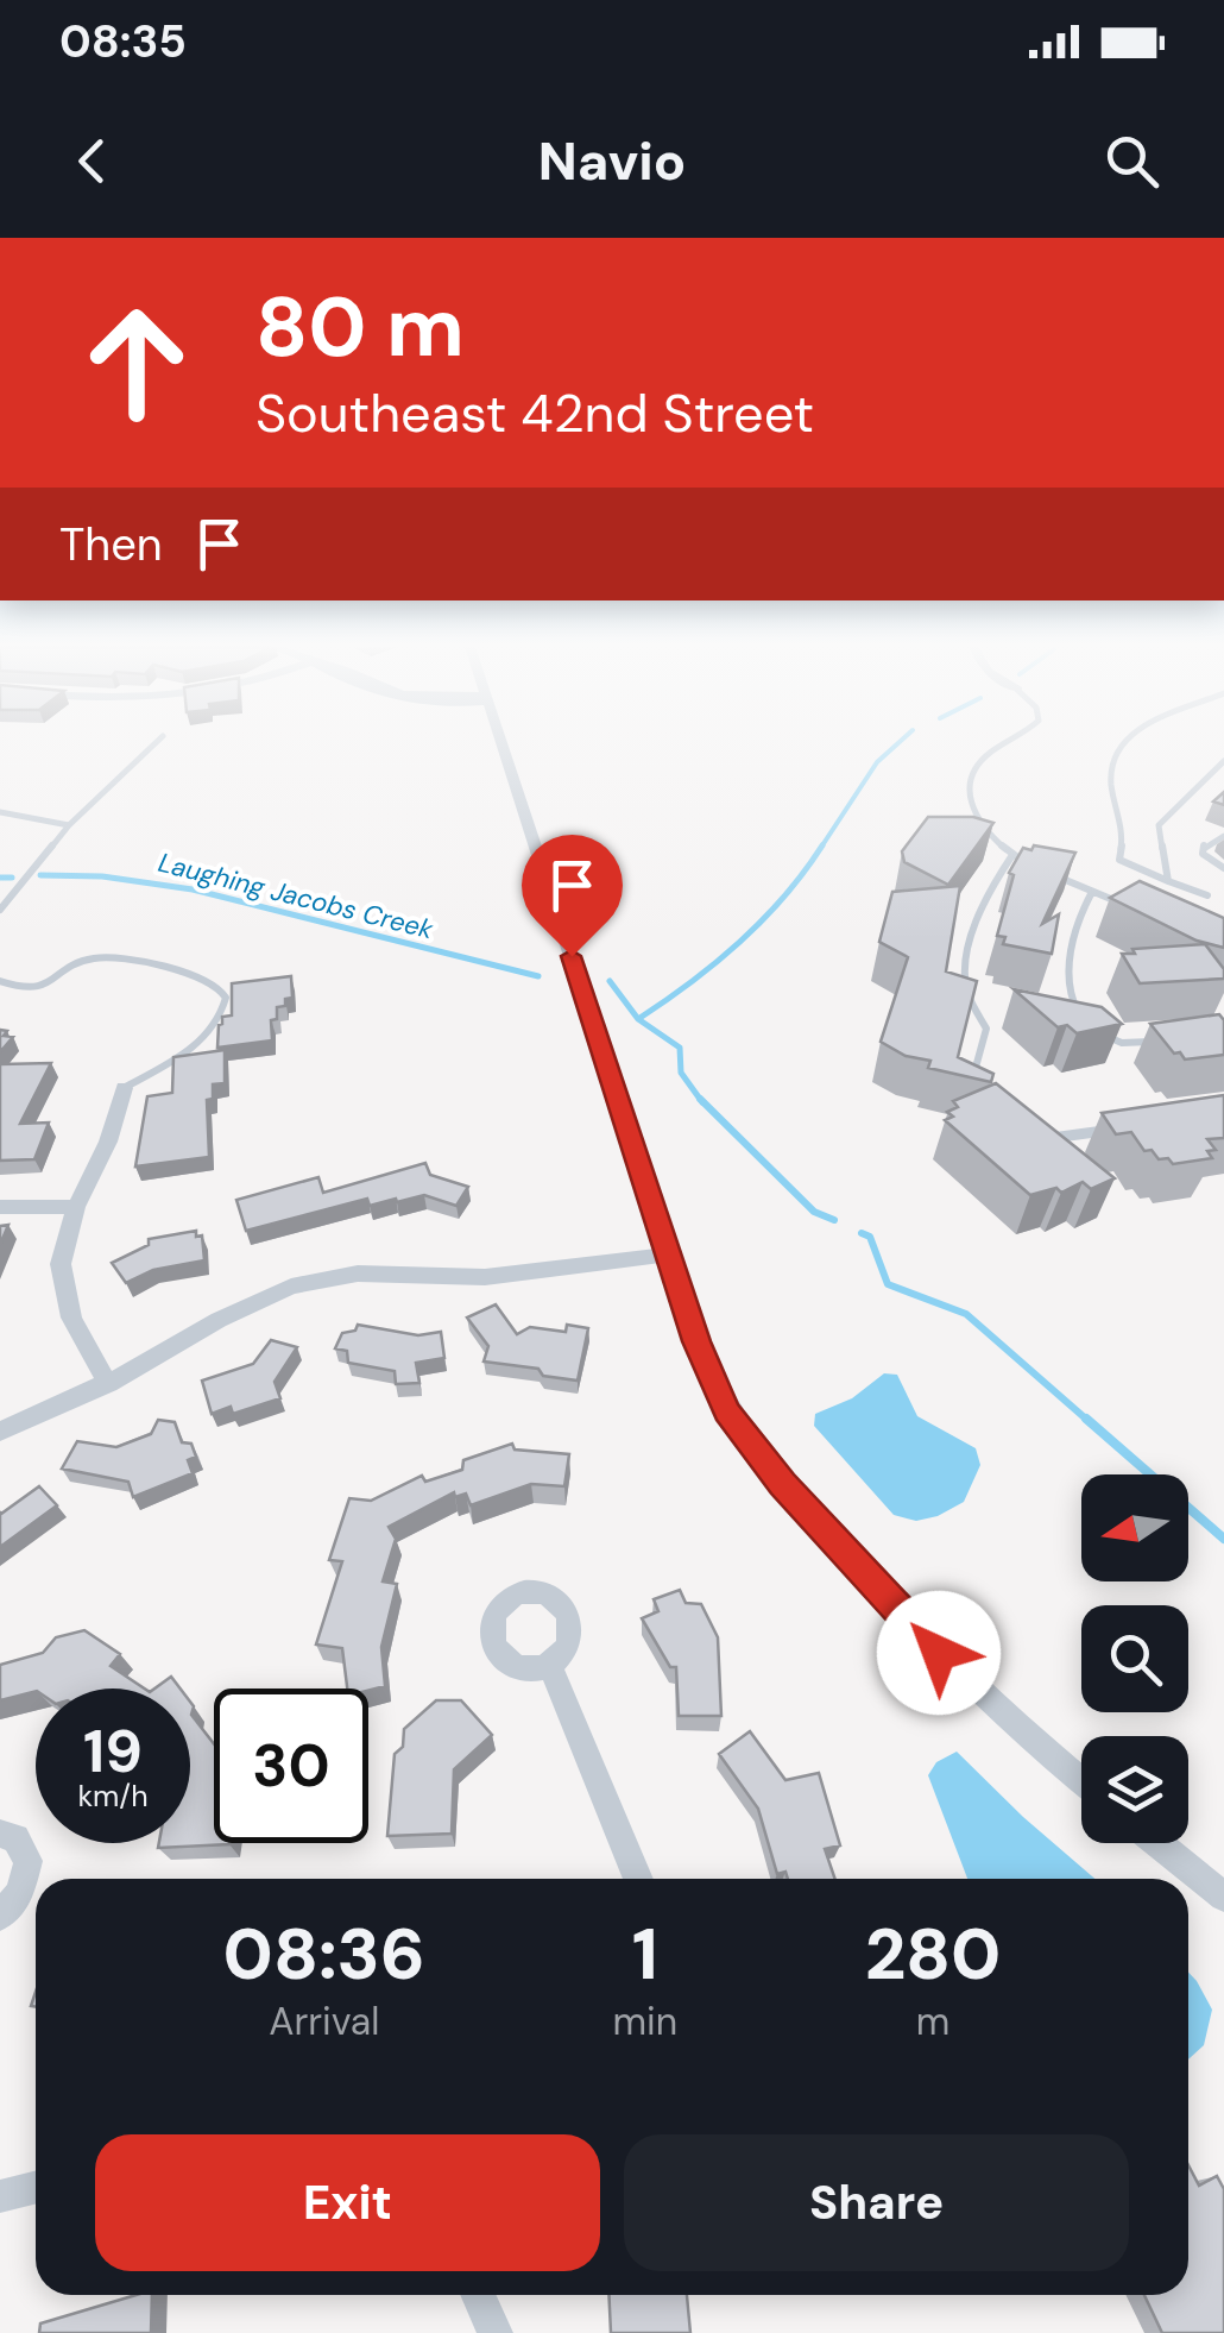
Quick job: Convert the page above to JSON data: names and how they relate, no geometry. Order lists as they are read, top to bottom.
{
  "water": ["Laughing Jacobs Creek"],
  "north": "left",
  "page": {
    "status": "08:35",
    "header": "Navio",
    "turn": ["80 m", "Southeast 42nd Street"],
    "then": "Then",
    "speed": "19 km/h",
    "limit": "30",
    "eta": [
      "08:36",
      "Arrival",
      "1",
      "min",
      "280",
      "m"
    ],
    "buttons": ["Exit", "Share"]
  }
}
